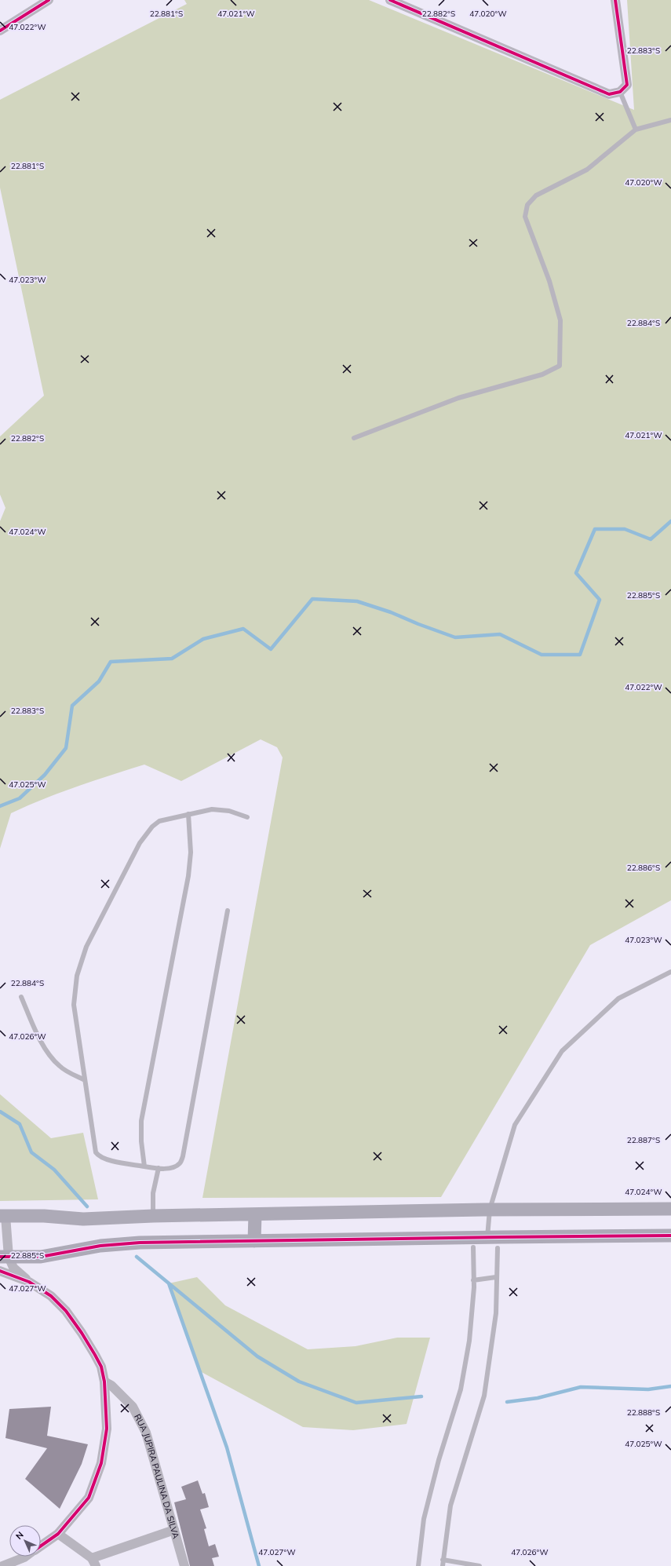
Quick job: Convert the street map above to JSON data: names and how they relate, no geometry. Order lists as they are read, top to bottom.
{
  "streets": {
    "street": ["RUA JUPIRA PAULINA DA SILVA"]
  },
  "north": "top left",
  "coordinates": [
    "22.881°S",
    "47.021°W",
    "22.882°S",
    "47.020°W",
    "47.022°W",
    "22.883°S",
    "47.023°W",
    "22.884°S",
    "47.024°W",
    "22.885°S",
    "47.025°W",
    "22.886°S",
    "47.026°W",
    "22.887°S",
    "47.027°W",
    "22.888°S"
  ]
}
